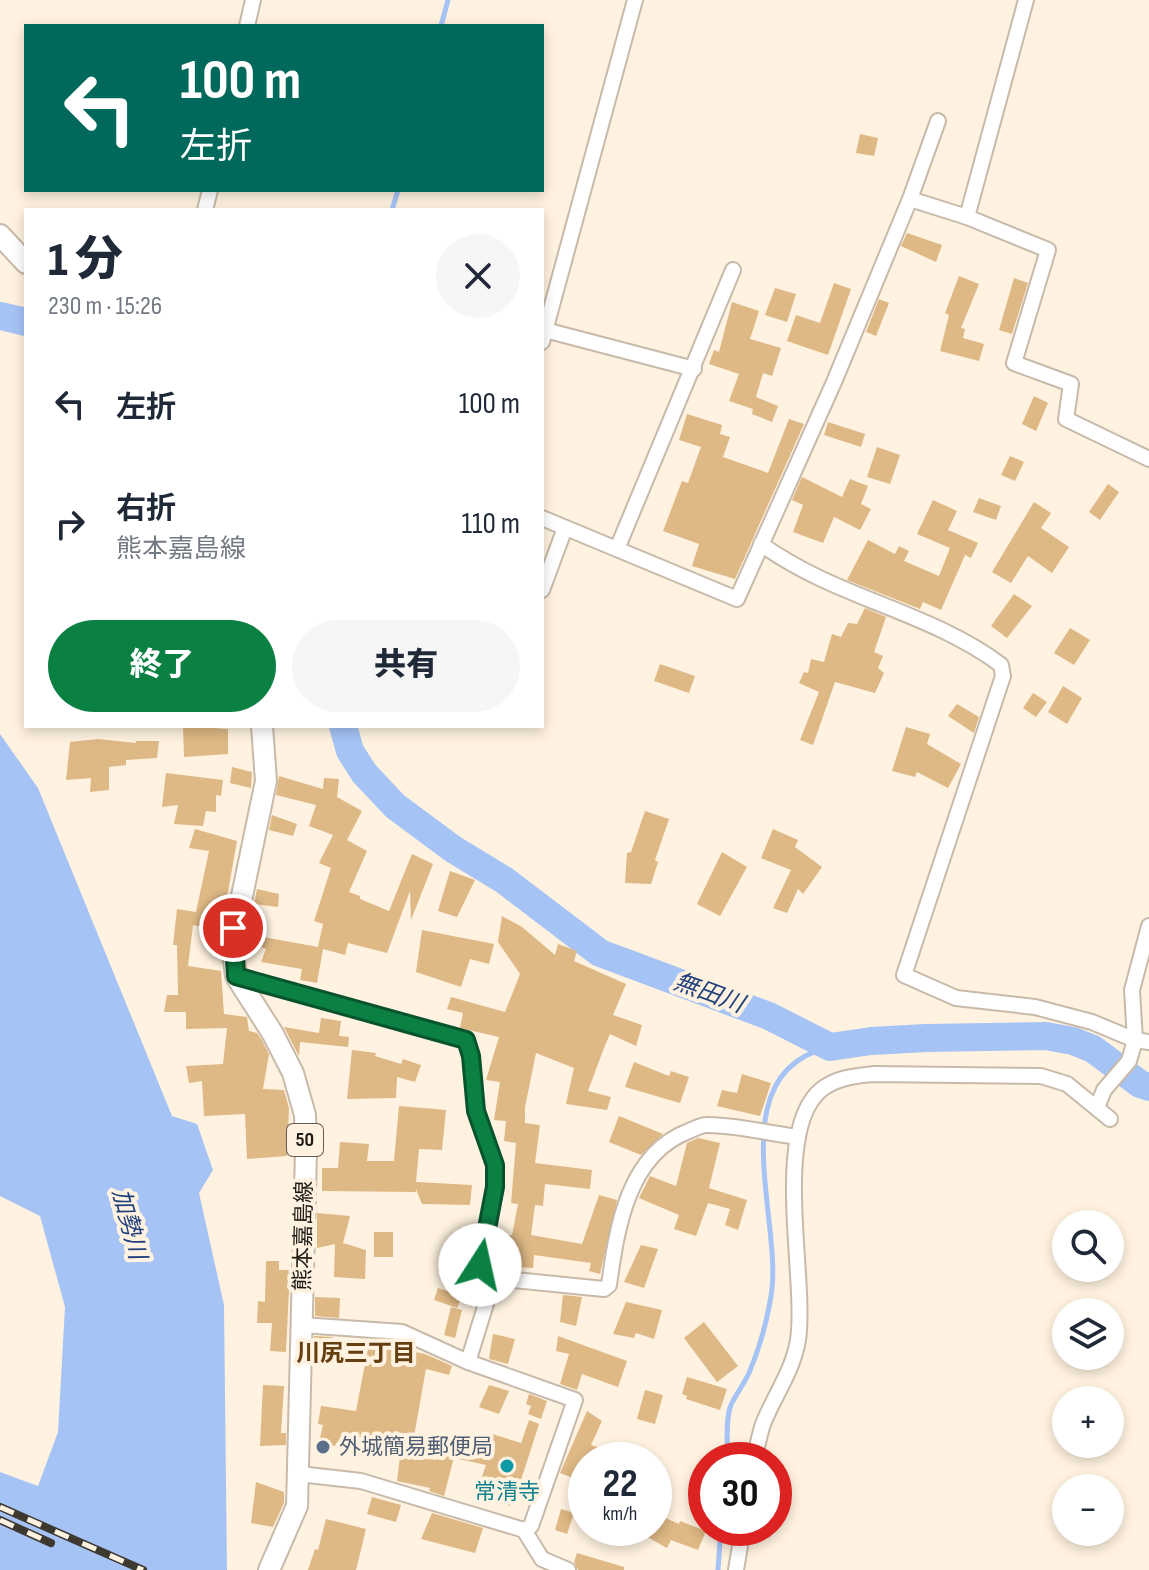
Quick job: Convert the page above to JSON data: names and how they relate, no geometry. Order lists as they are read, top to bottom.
{
  "streets": {
    "main road": ["50", "熊本嘉島線"]
  },
  "districts": ["川尻三丁目"],
  "water": ["無田川", "加勢川"],
  "places": ["外城簡易郵便局", "常清寺"],
  "page": {
    "turn": ["100 m", "左折"],
    "heading": ["1 分", "230 m · 15:26"],
    "list": [
      {
        "name": "左折",
        "value": "100 m"
      },
      {
        "name": "右折",
        "note": "熊本嘉島線",
        "value": "110 m"
      }
    ],
    "buttons": ["終了", "共有"],
    "map_buttons": ["+", "−"],
    "speed": "22 km/h",
    "limit": "30"
  }
}
